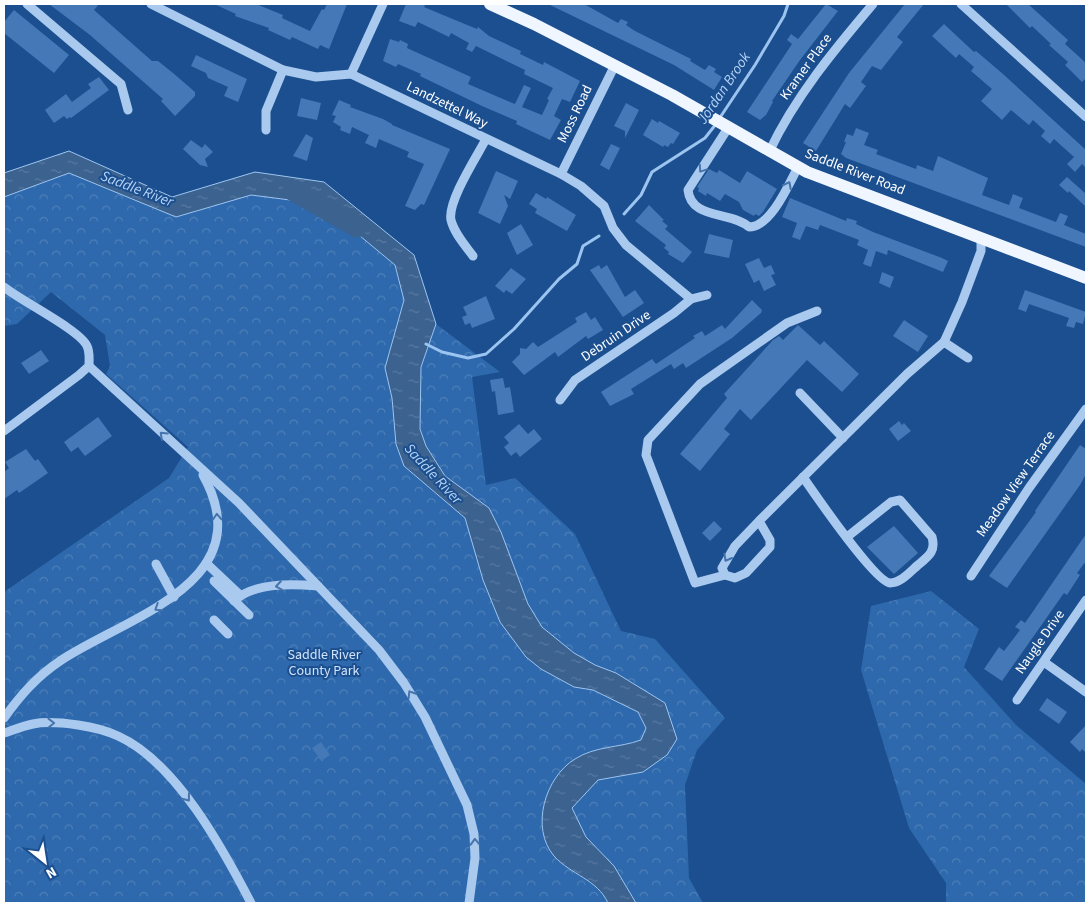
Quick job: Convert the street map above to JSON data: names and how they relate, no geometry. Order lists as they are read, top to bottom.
{
  "streets": {
    "main road": ["Saddle River Road"],
    "street": [
      "Kramer Place",
      "Landzettel Way",
      "Moss Road",
      "Debruin Drive",
      "Meadow View Terrace",
      "Naugle Drive"
    ]
  },
  "crossings": [
    ["Kramer Place", "Saddle River Road"],
    ["Landzettel Way", "Moss Road"],
    ["Landzettel Way", "Debruin Drive"],
    ["Moss Road", "Saddle River Road"]
  ],
  "water": ["Jordan Brook", "Saddle River"],
  "parks": ["Saddle River County Park"],
  "north": "bottom right"
}
